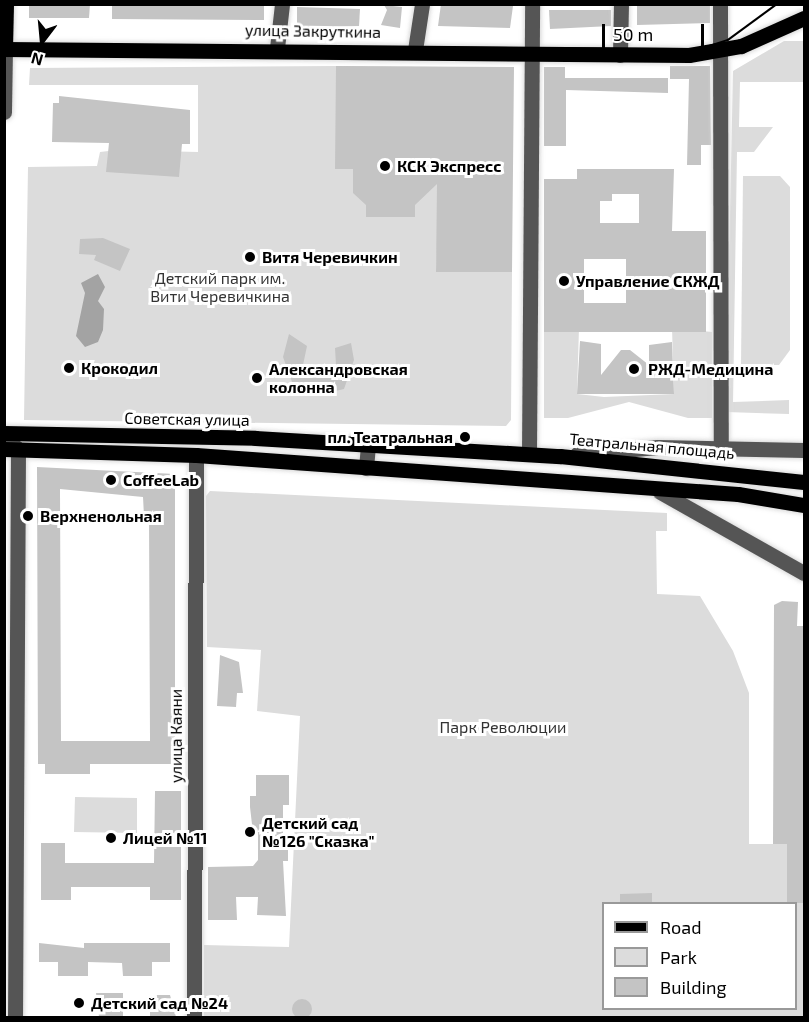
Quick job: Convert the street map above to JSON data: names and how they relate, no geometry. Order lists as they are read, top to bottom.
{
  "streets": {
    "main road": ["улица Закруткина", "Советская улица", "Театральная площадь"],
    "street": ["улица Каяни"]
  },
  "crossings": [
    ["Советская улица", "Театральная площадь"]
  ],
  "parks": ["Детский парк им. Вити Черевичкина", "Парк Революции"],
  "places": [
    "КСК Экспресс",
    "Витя Черевичкин",
    "Управление СКЖД",
    "Крокодил",
    "РЖД-Медицина",
    "Александровская колонна",
    "пл. Театральная",
    "CoffeeLab",
    "Верхненольная",
    "Детский сад №126 \"Сказка\"",
    "Лицей №11",
    "Детский сад №24"
  ],
  "legend": ["Road", "Park", "Building"],
  "scale_bar": "50 m",
  "north": "bottom"
}
